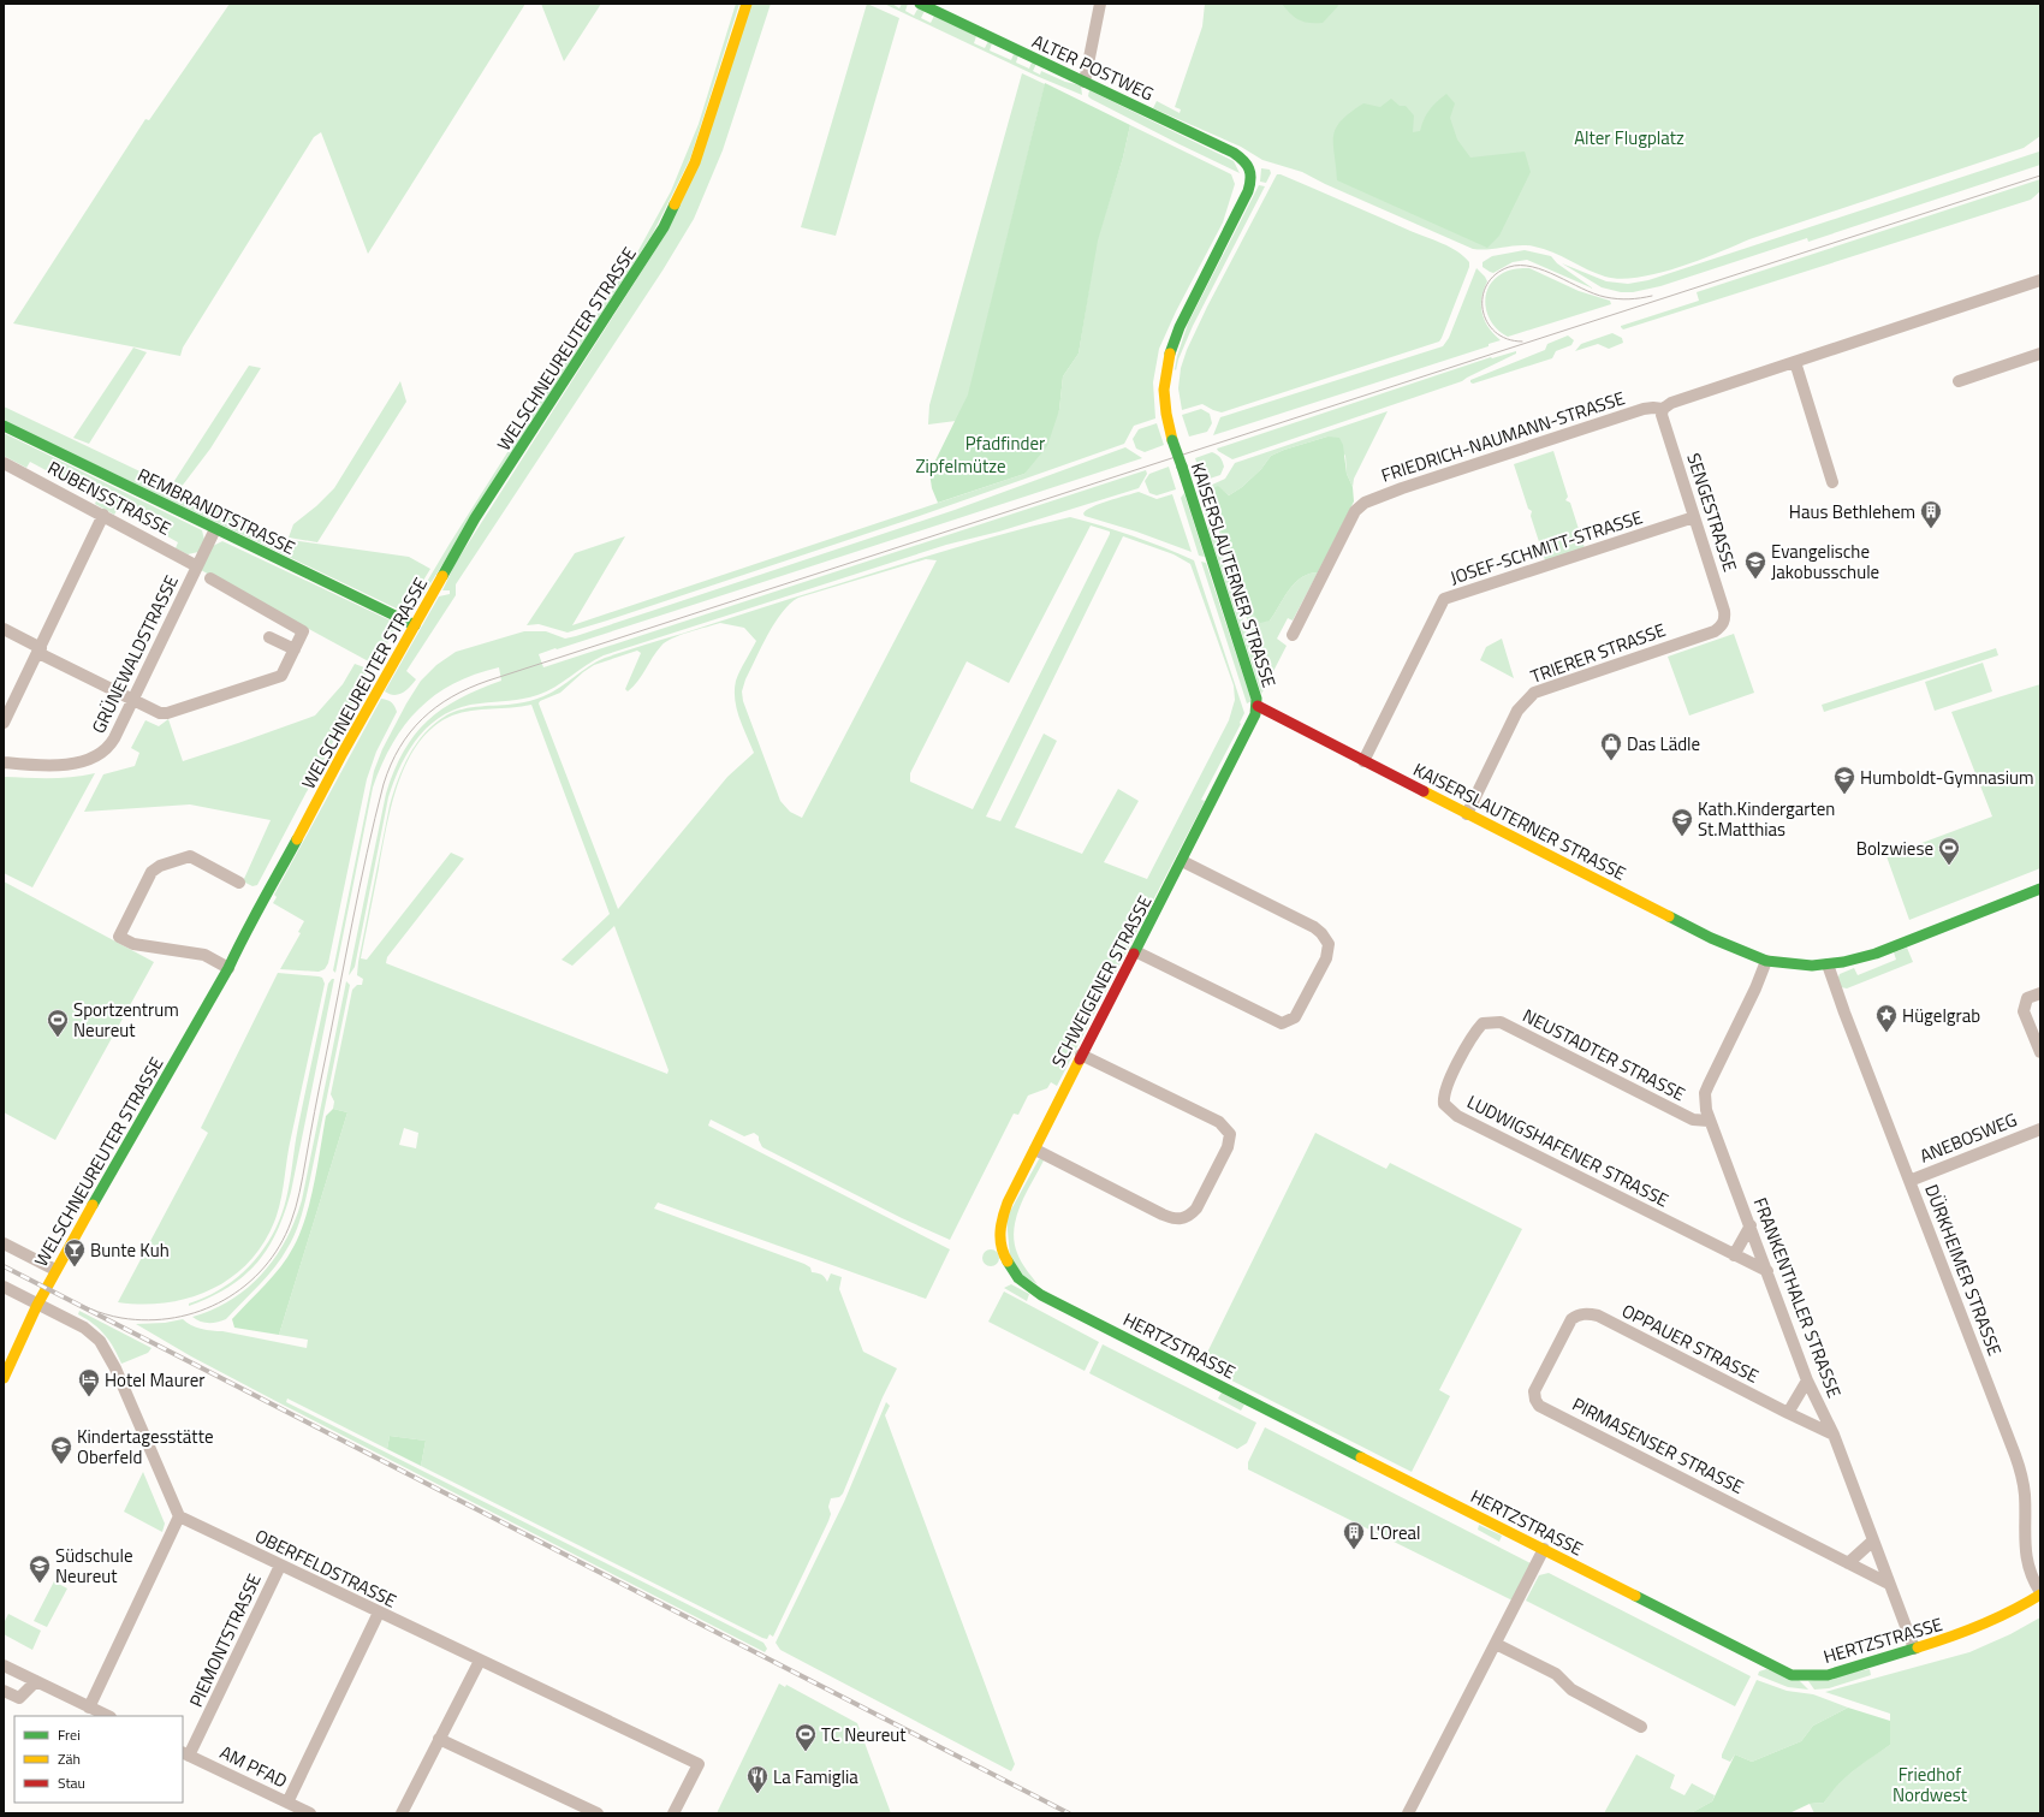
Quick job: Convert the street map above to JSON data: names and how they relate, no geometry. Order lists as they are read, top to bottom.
{
  "streets": {
    "main road": [
      "ALTER POSTWEG",
      "WELSCHNEUREUTER STRASSE",
      "REMBRANDTSTRASSE",
      "KAISERSLAUTERNER STRASSE",
      "SCHWEIGENER STRASSE",
      "HERTZSTRASSE"
    ],
    "street": [
      "FRIEDRICH-NAUMANN-STRASSE",
      "RUBENSSTRASSE",
      "SENGESTRASSE",
      "JOSEF-SCHMITT-STRASSE",
      "TRIERER STRASSE",
      "GRÜNEWALDSTRASSE",
      "NEUSTADTER STRASSE",
      "ANEBOSWEG",
      "LUDWIGSHAFENER STRASSE",
      "DÜRKHEIMER STRASSE",
      "FRANKENTHALER STRASSE",
      "OPPAUER STRASSE",
      "PIRMASENSER STRASSE",
      "OBERFELDSTRASSE",
      "PIEMONTSTRASSE",
      "AM PFAD"
    ]
  },
  "crossings": [
    ["ALTER POSTWEG", "KAISERSLAUTERNER STRASSE"],
    ["WELSCHNEUREUTER STRASSE", "REMBRANDTSTRASSE"],
    ["FRIEDRICH-NAUMANN-STRASSE", "SENGESTRASSE"],
    ["RUBENSSTRASSE", "GRÜNEWALDSTRASSE"],
    ["REMBRANDTSTRASSE", "GRÜNEWALDSTRASSE"],
    ["SENGESTRASSE", "JOSEF-SCHMITT-STRASSE"],
    ["SENGESTRASSE", "TRIERER STRASSE"],
    ["JOSEF-SCHMITT-STRASSE", "KAISERSLAUTERNER STRASSE"],
    ["KAISERSLAUTERNER STRASSE", "TRIERER STRASSE"],
    ["KAISERSLAUTERNER STRASSE", "SCHWEIGENER STRASSE"],
    ["KAISERSLAUTERNER STRASSE", "DÜRKHEIMER STRASSE"],
    ["KAISERSLAUTERNER STRASSE", "FRANKENTHALER STRASSE"],
    ["SCHWEIGENER STRASSE", "HERTZSTRASSE"],
    ["NEUSTADTER STRASSE", "LUDWIGSHAFENER STRASSE"],
    ["NEUSTADTER STRASSE", "FRANKENTHALER STRASSE"],
    ["ANEBOSWEG", "DÜRKHEIMER STRASSE"],
    ["LUDWIGSHAFENER STRASSE", "FRANKENTHALER STRASSE"],
    ["DÜRKHEIMER STRASSE", "HERTZSTRASSE"],
    ["FRANKENTHALER STRASSE", "OPPAUER STRASSE"],
    ["FRANKENTHALER STRASSE", "HERTZSTRASSE"],
    ["FRANKENTHALER STRASSE", "PIRMASENSER STRASSE"],
    ["OPPAUER STRASSE", "PIRMASENSER STRASSE"],
    ["OBERFELDSTRASSE", "PIEMONTSTRASSE"],
    ["PIEMONTSTRASSE", "AM PFAD"]
  ],
  "parks": [
    "Alter Flugplatz",
    "Pfadfinder",
    "Zipfelmütze",
    "Friedhof Nordwest"
  ],
  "places": {
    "building": ["Haus Bethlehem", "L'Oreal"],
    "school or university": [
      "Evangelische Jakobusschule",
      "Humboldt-Gymnasium",
      "Kath.Kindergarten St.Matthias",
      "Kindertagesstätte Oberfeld",
      "Südschule Neureut"
    ],
    "shop": ["Das Lädle"],
    "sports": ["Bolzwiese", "Sportzentrum Neureut", "TC Neureut"],
    "place": ["Hügelgrab"],
    "bar": ["Bunte Kuh"],
    "hotel": ["Hotel Maurer"],
    "restaurant": ["La Famiglia"]
  },
  "legend": ["Frei", "Zäh", "Stau"]
}
